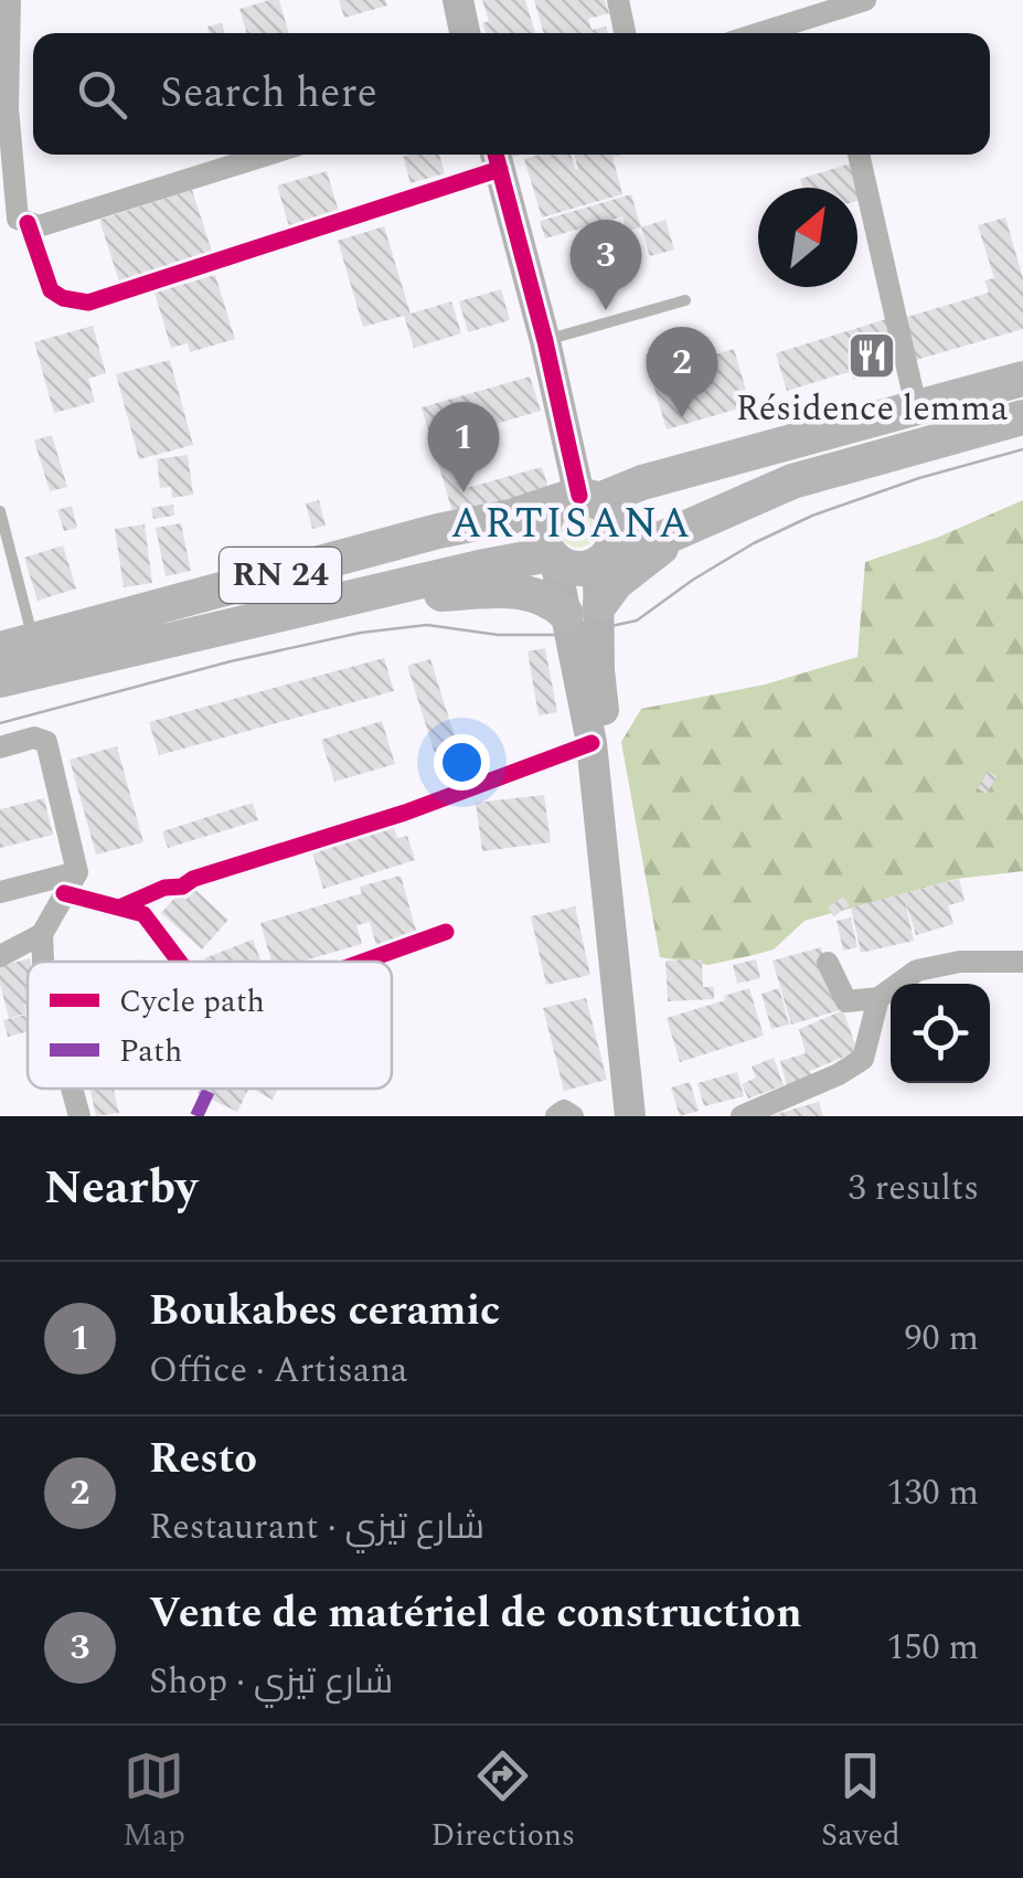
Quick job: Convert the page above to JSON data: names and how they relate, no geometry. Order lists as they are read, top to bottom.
{
  "streets": {
    "main road": ["RN 24"]
  },
  "districts": ["ARTISANA"],
  "places": {
    "restaurant": ["Résidence lemma"]
  },
  "legend": ["Cycle path", "Path"],
  "north": "top right",
  "page": {
    "search": "Search here",
    "pins": ["3", "2", "1"],
    "heading": ["Nearby", "3 results"],
    "list": [
      {
        "mark": "1",
        "name": "Boukabes ceramic",
        "note": "Office · Artisana",
        "value": "90 m"
      },
      {
        "mark": "2",
        "name": "Resto",
        "note": "Restaurant · شارع تيزي",
        "value": "130 m"
      },
      {
        "mark": "3",
        "name": "Vente de matériel de construction",
        "note": "Shop · شارع تيزي",
        "value": "150 m"
      }
    ],
    "nav": ["Map", "Directions", "Saved"]
  }
}
